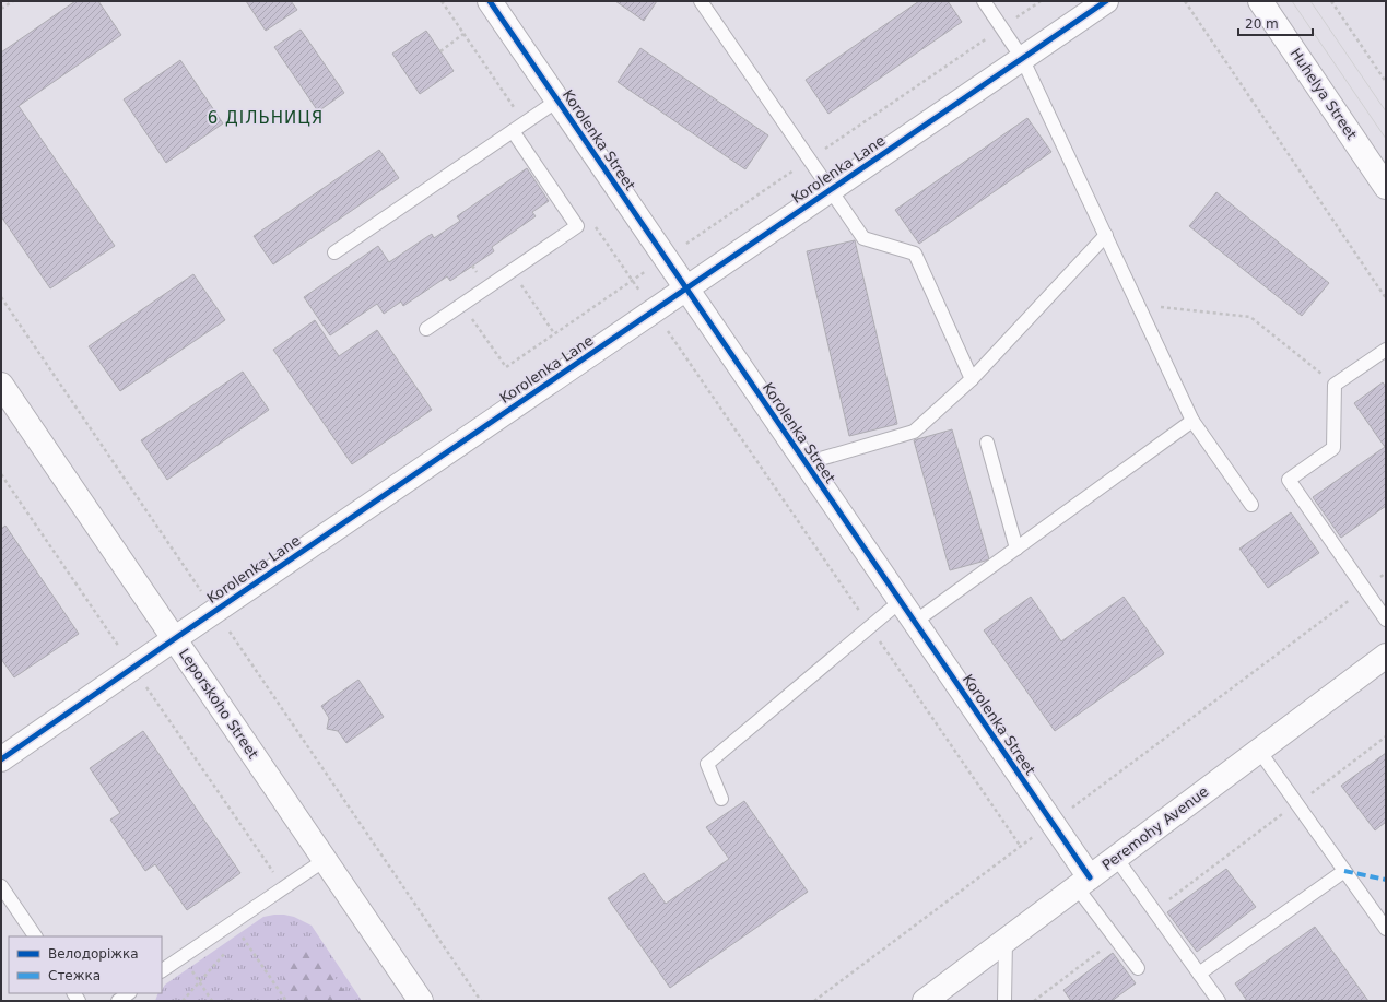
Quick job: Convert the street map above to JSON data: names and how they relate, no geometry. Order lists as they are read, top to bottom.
{
  "streets": {
    "street": [
      "Huhelya Street",
      "Korolenka Street",
      "Korolenka Lane",
      "Leporskoho Street",
      "Peremohy Avenue"
    ]
  },
  "crossings": [
    ["Korolenka Street", "Korolenka Lane"],
    ["Korolenka Street", "Peremohy Avenue"],
    ["Korolenka Lane", "Leporskoho Street"]
  ],
  "districts": ["6 ДІЛЬНИЦЯ"],
  "legend": ["Велодоріжка", "Стежка"],
  "scale_bar": "20 m"
}
